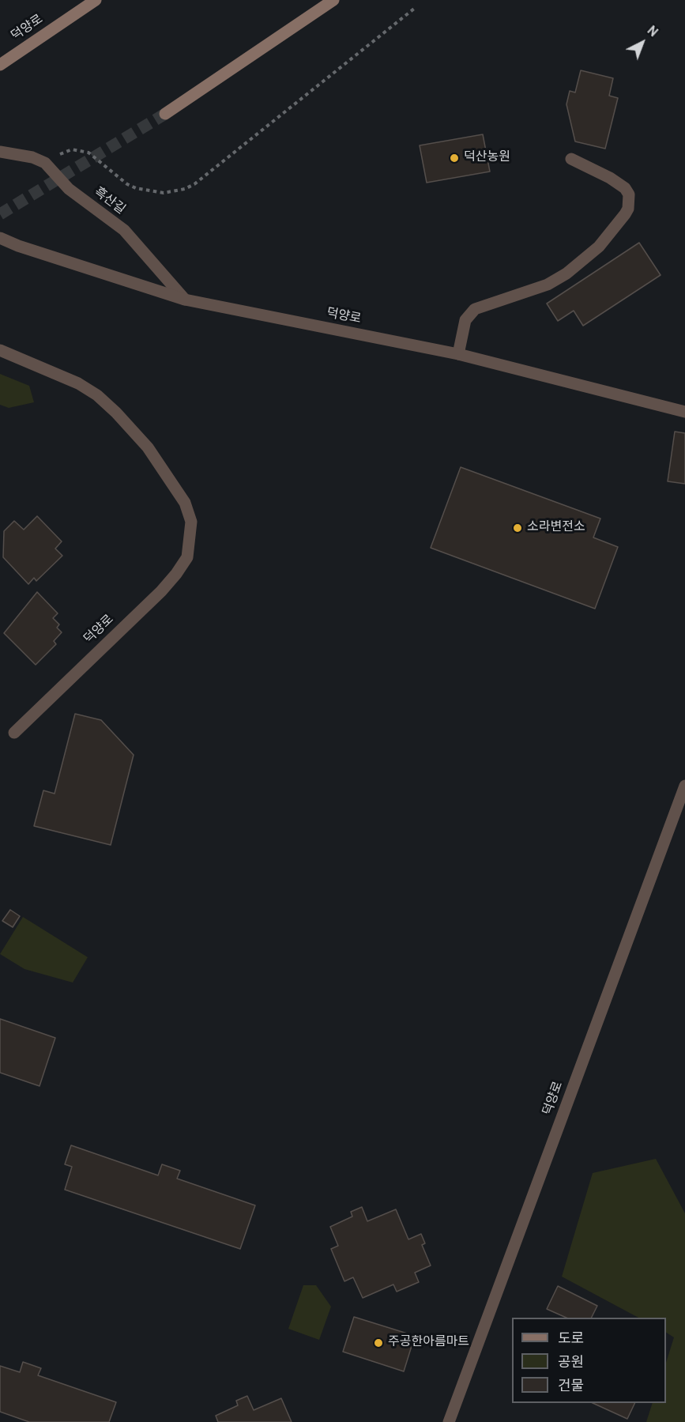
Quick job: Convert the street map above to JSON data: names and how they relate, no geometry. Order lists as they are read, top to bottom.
{
  "streets": {
    "main road": ["덕양로"],
    "street": ["흑산길"]
  },
  "crossings": [
    ["덕양로", "흑산길"]
  ],
  "places": ["덕산농원", "소라변전소", "주공한아름마트"],
  "legend": ["도로", "공원", "건물"],
  "north": "top right"
}
